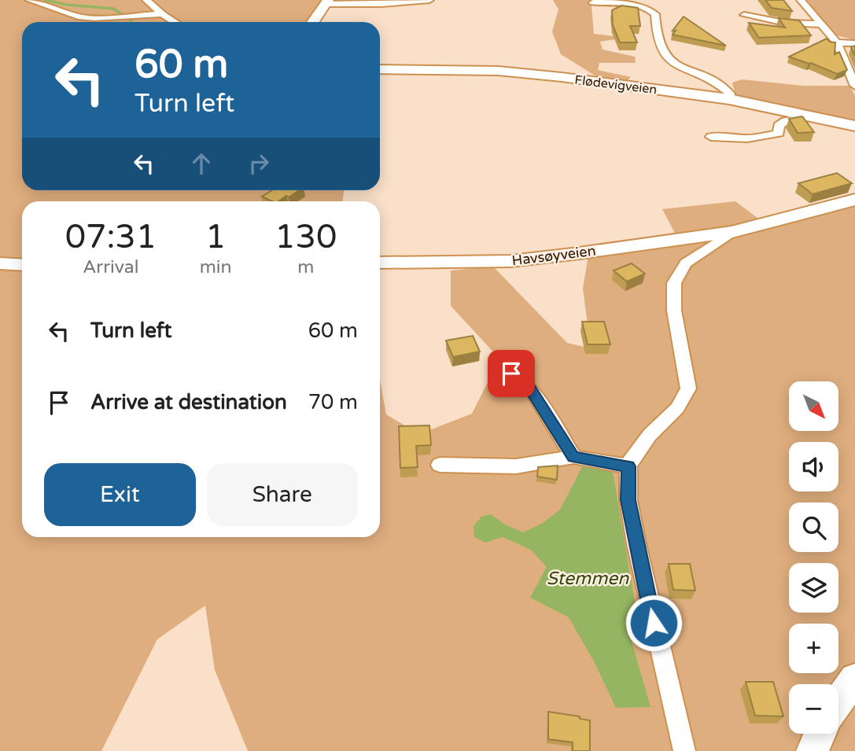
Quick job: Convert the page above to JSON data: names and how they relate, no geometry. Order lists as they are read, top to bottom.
{
  "streets": {
    "main road": ["Flødevigveien", "Havsøyveien"]
  },
  "water": ["Stemmen"],
  "north": "bottom right",
  "page": {
    "turn": ["60 m", "Turn left"],
    "eta": [
      "07:31",
      "Arrival",
      "1",
      "min",
      "130",
      "m"
    ],
    "list": [
      {
        "name": "Turn left",
        "value": "60 m"
      },
      {
        "name": "Arrive at destination",
        "value": "70 m"
      }
    ],
    "map_buttons": ["+", "−"],
    "buttons": ["Exit", "Share"]
  }
}
